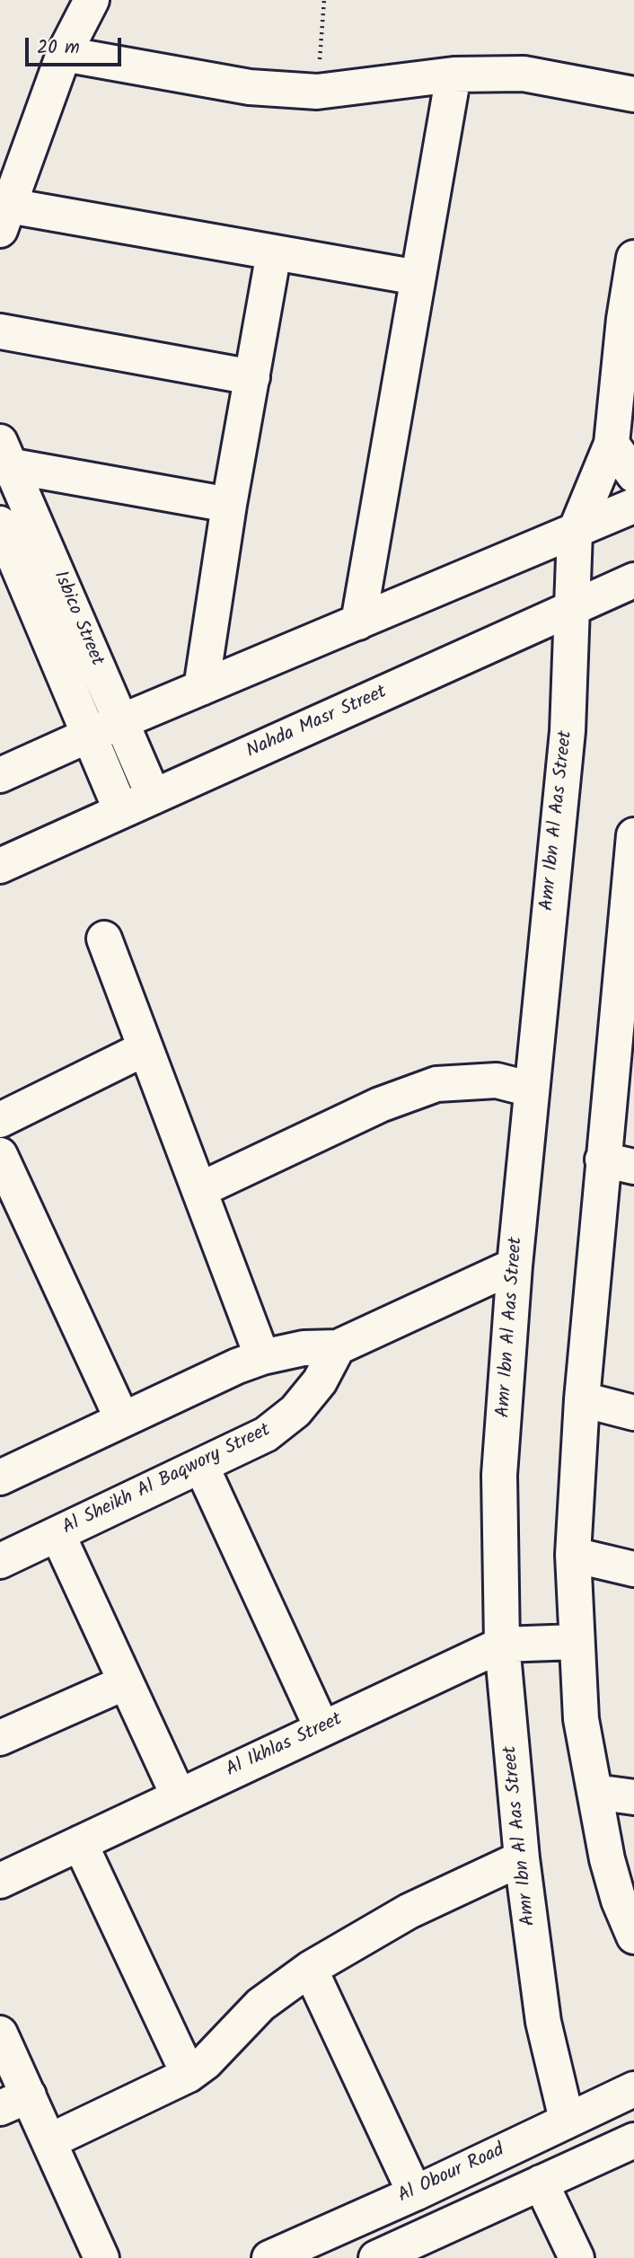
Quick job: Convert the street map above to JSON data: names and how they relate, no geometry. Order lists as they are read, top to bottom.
{
  "streets": {
    "street": [
      "Isbico Street",
      "Nahda Masr Street",
      "Amr Ibn Al Aas Street",
      "Al Sheikh Al Baqwory Street",
      "Al Ikhlas Street",
      "Al Obour Road"
    ]
  },
  "crossings": [
    ["Isbico Street", "Nahda Masr Street"],
    ["Nahda Masr Street", "Amr Ibn Al Aas Street"],
    ["Amr Ibn Al Aas Street", "Al Ikhlas Street"],
    ["Amr Ibn Al Aas Street", "Al Obour Road"]
  ],
  "scale_bar": "20 m"
}
